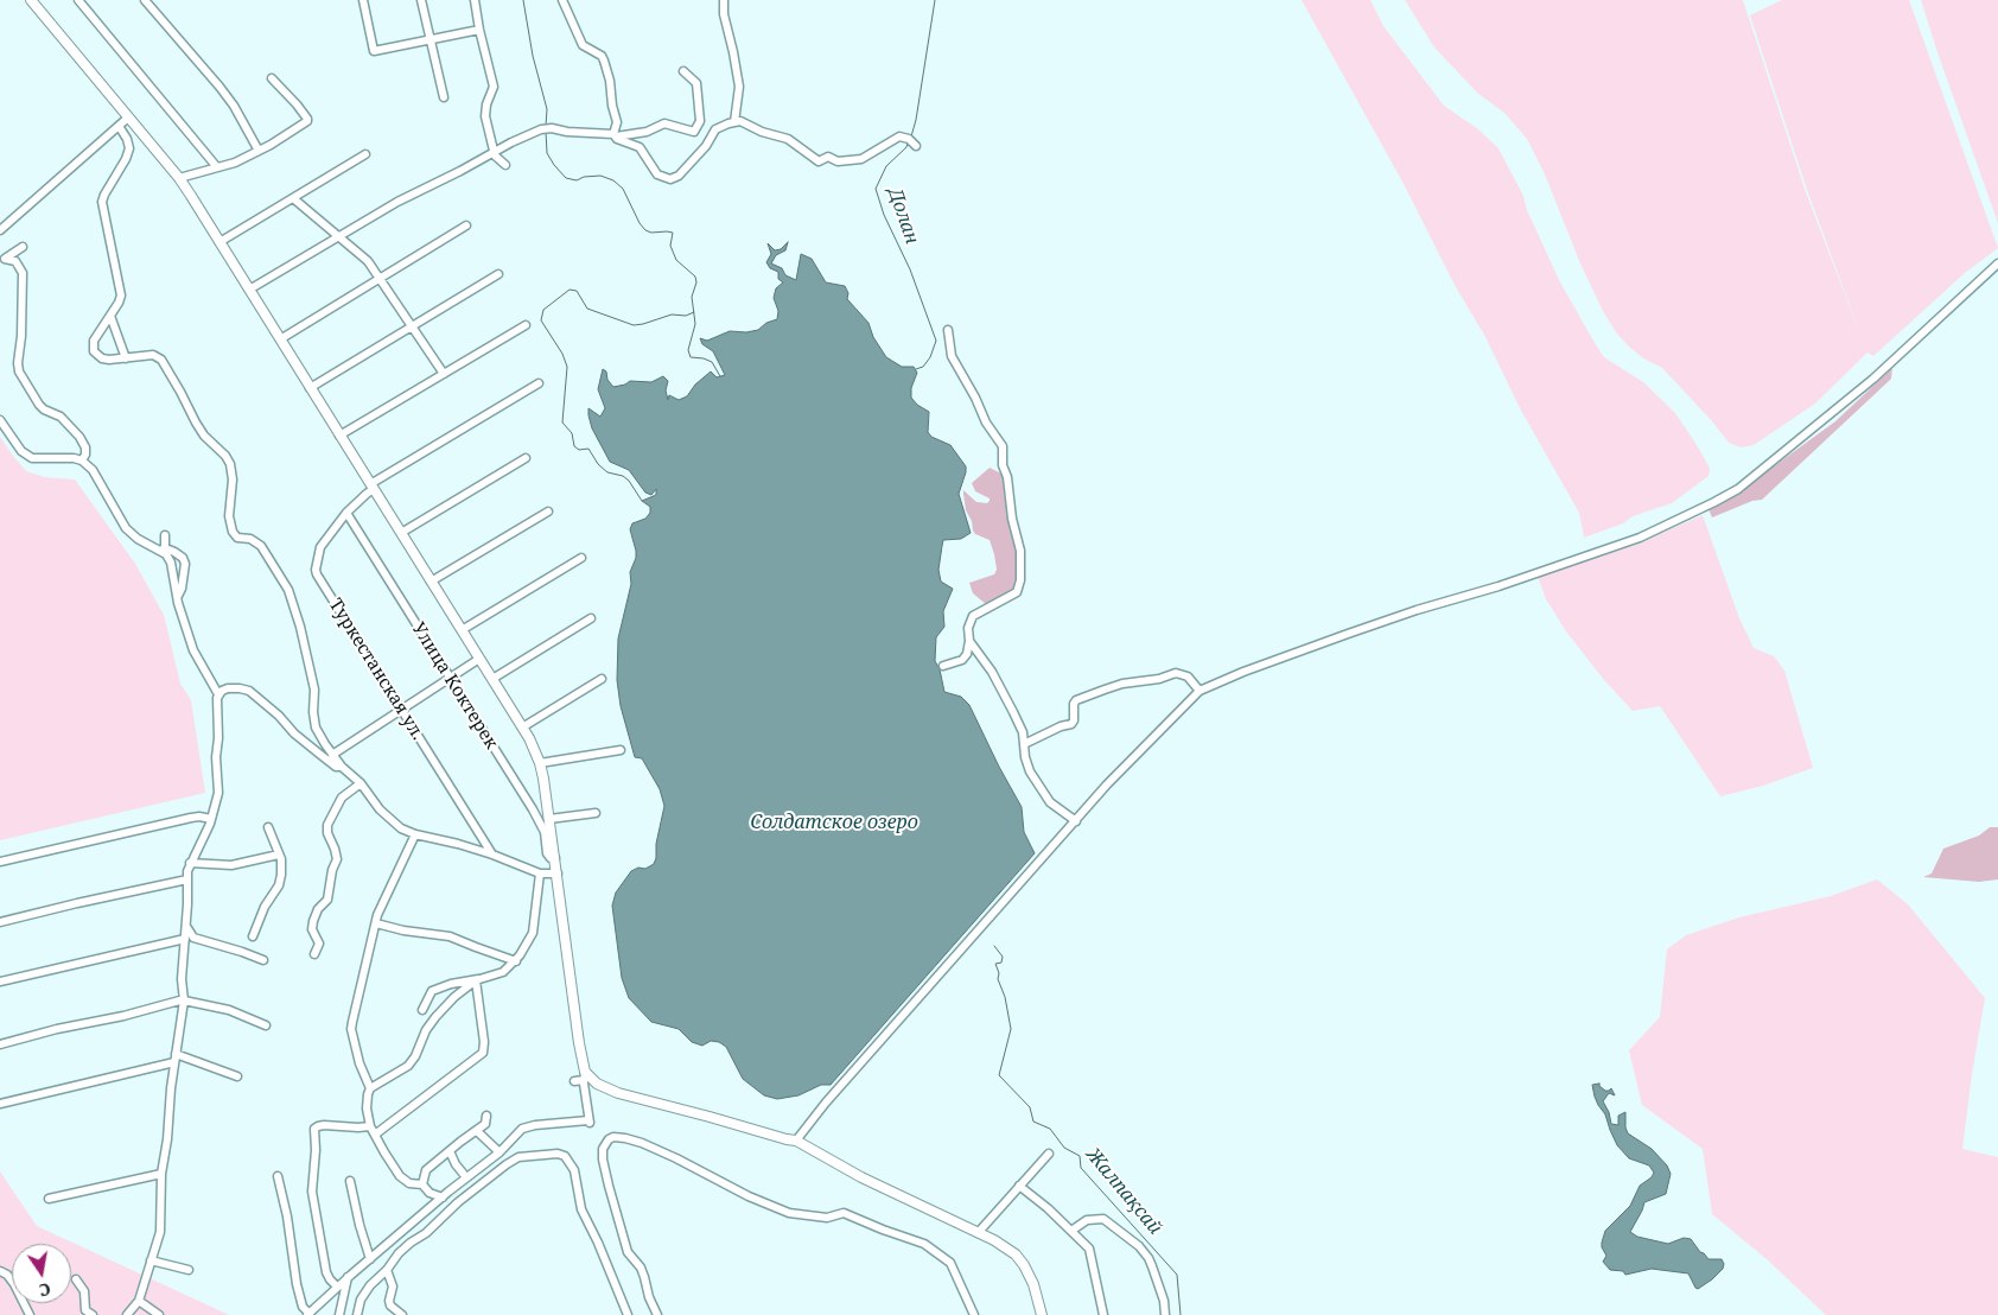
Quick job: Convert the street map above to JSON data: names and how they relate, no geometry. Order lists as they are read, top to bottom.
{
  "streets": {
    "street": ["Туркестанская ул.", "Улица Коктерек"]
  },
  "crossings": [
    ["Туркестанская ул.", "Улица Коктерек"]
  ],
  "water": ["Долан", "Солдатское озеро", "Жалпақсай"],
  "north": "bottom"
}
